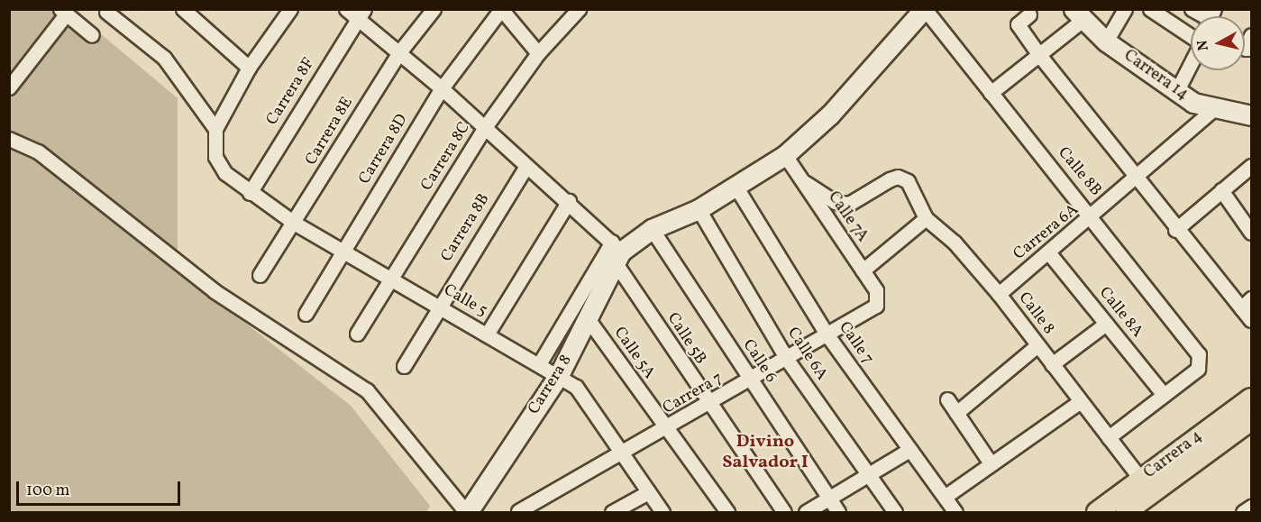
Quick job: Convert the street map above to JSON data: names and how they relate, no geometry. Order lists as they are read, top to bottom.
{
  "streets": {
    "main road": ["Carrera 4"],
    "street": [
      "Carrera 14",
      "Carrera 8F",
      "Carrera 8E",
      "Carrera 8D",
      "Carrera 8C",
      "Calle 8B",
      "Calle 7A",
      "Carrera 8B",
      "Carrera 6A",
      "Calle 5",
      "Calle 8A",
      "Calle 8",
      "Calle 5B",
      "Calle 7",
      "Calle 5A",
      "Calle 6A",
      "Calle 6",
      "Carrera 8",
      "Carrera 7"
    ]
  },
  "crossings": [
    ["Carrera 14", "Carrera 6A"],
    ["Carrera 8F", "Calle 5"],
    ["Carrera 8F", "Calle 5B"],
    ["Carrera 8E", "Calle 5"],
    ["Carrera 8E", "Calle 5B"],
    ["Carrera 8D", "Calle 5"],
    ["Carrera 8D", "Calle 5B"],
    ["Carrera 8C", "Calle 5"],
    ["Carrera 8C", "Calle 5B"],
    ["Calle 8B", "Carrera 6A"],
    ["Calle 8B", "Calle 8A"],
    ["Calle 7A", "Calle 8"],
    ["Calle 7A", "Carrera 7"],
    ["Carrera 8B", "Calle 5"],
    ["Carrera 8B", "Calle 5B"],
    ["Carrera 6A", "Calle 8A"],
    ["Carrera 6A", "Calle 8"],
    ["Calle 5", "Carrera 8"],
    ["Calle 5", "Carrera 7"],
    ["Calle 8", "Carrera 4"],
    ["Calle 5B", "Carrera 8"],
    ["Calle 5B", "Carrera 7"],
    ["Calle 7", "Carrera 7"],
    ["Calle 5A", "Carrera 8"],
    ["Calle 5A", "Carrera 7"],
    ["Calle 6A", "Carrera 7"],
    ["Calle 6", "Carrera 7"]
  ],
  "districts": ["Divino Salvador I"],
  "scale_bar": "100 m",
  "north": "left"
}
